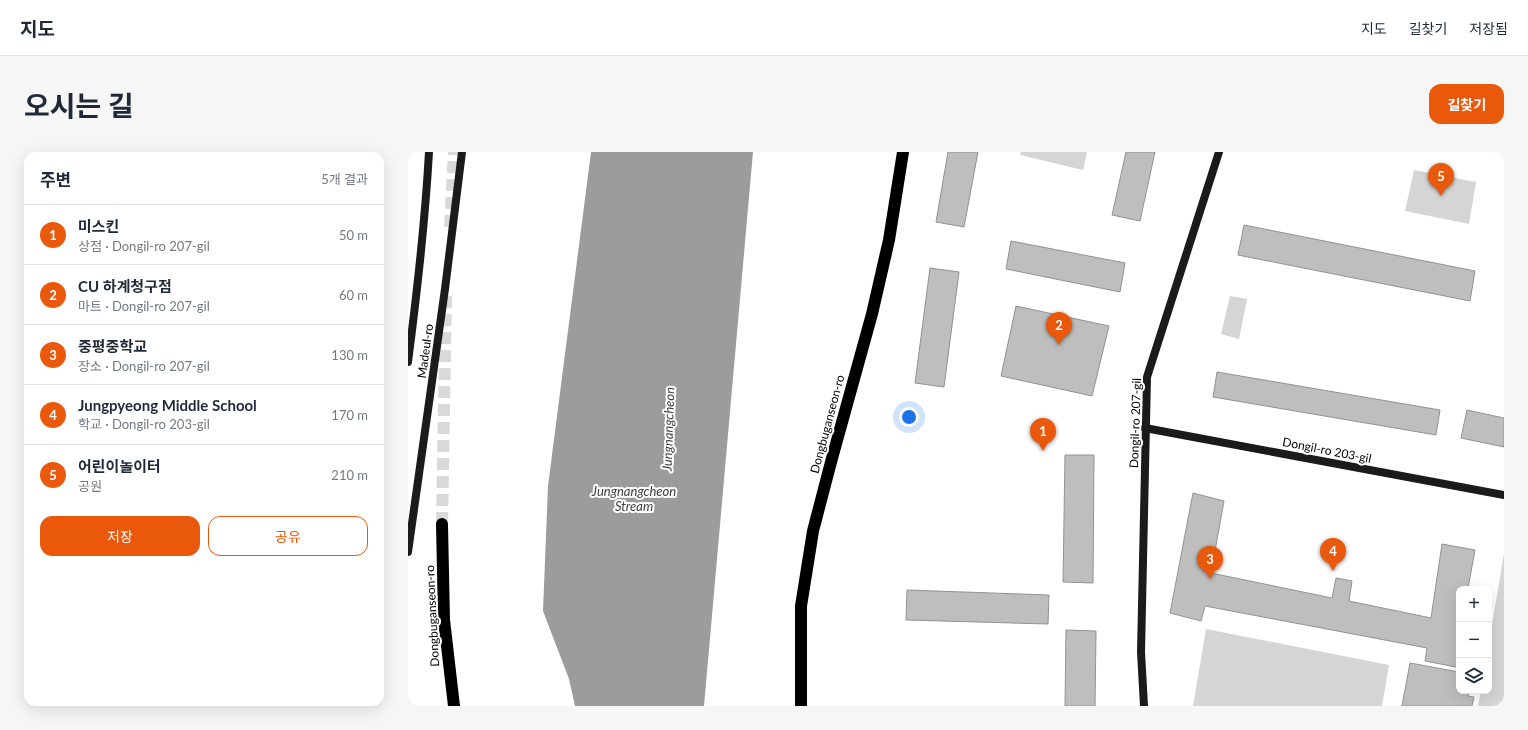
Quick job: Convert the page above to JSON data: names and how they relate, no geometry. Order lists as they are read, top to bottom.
{
  "streets": {
    "highway": ["Dongbuganseon-ro"],
    "street": ["Madeul-ro", "Dongil-ro 207-gil", "Dongil-ro 203-gil"]
  },
  "crossings": [
    ["Dongil-ro 207-gil", "Dongil-ro 203-gil"]
  ],
  "water": ["Jungnangcheon", "Jungnangcheon Stream"],
  "page": {
    "header": "지도",
    "nav": ["지도", "길찾기", "저장됨"],
    "title": "오시는 길",
    "buttons": [
      "길찾기",
      ["저장", "공유"]
    ],
    "heading": ["주변", "5개 결과"],
    "pins": [
      "5",
      "2",
      "1",
      "4",
      "3"
    ],
    "list": [
      {
        "mark": "1",
        "name": "미스킨",
        "note": "상점 · Dongil-ro 207-gil",
        "value": "50 m"
      },
      {
        "mark": "2",
        "name": "CU 하계청구점",
        "note": "마트 · Dongil-ro 207-gil",
        "value": "60 m"
      },
      {
        "mark": "3",
        "name": "중평중학교",
        "note": "장소 · Dongil-ro 207-gil",
        "value": "130 m"
      },
      {
        "mark": "4",
        "name": "Jungpyeong Middle School",
        "note": "학교 · Dongil-ro 203-gil",
        "value": "170 m"
      },
      {
        "mark": "5",
        "name": "어린이놀이터",
        "note": "공원",
        "value": "210 m"
      }
    ],
    "map_buttons": ["+", "−"]
  }
}
